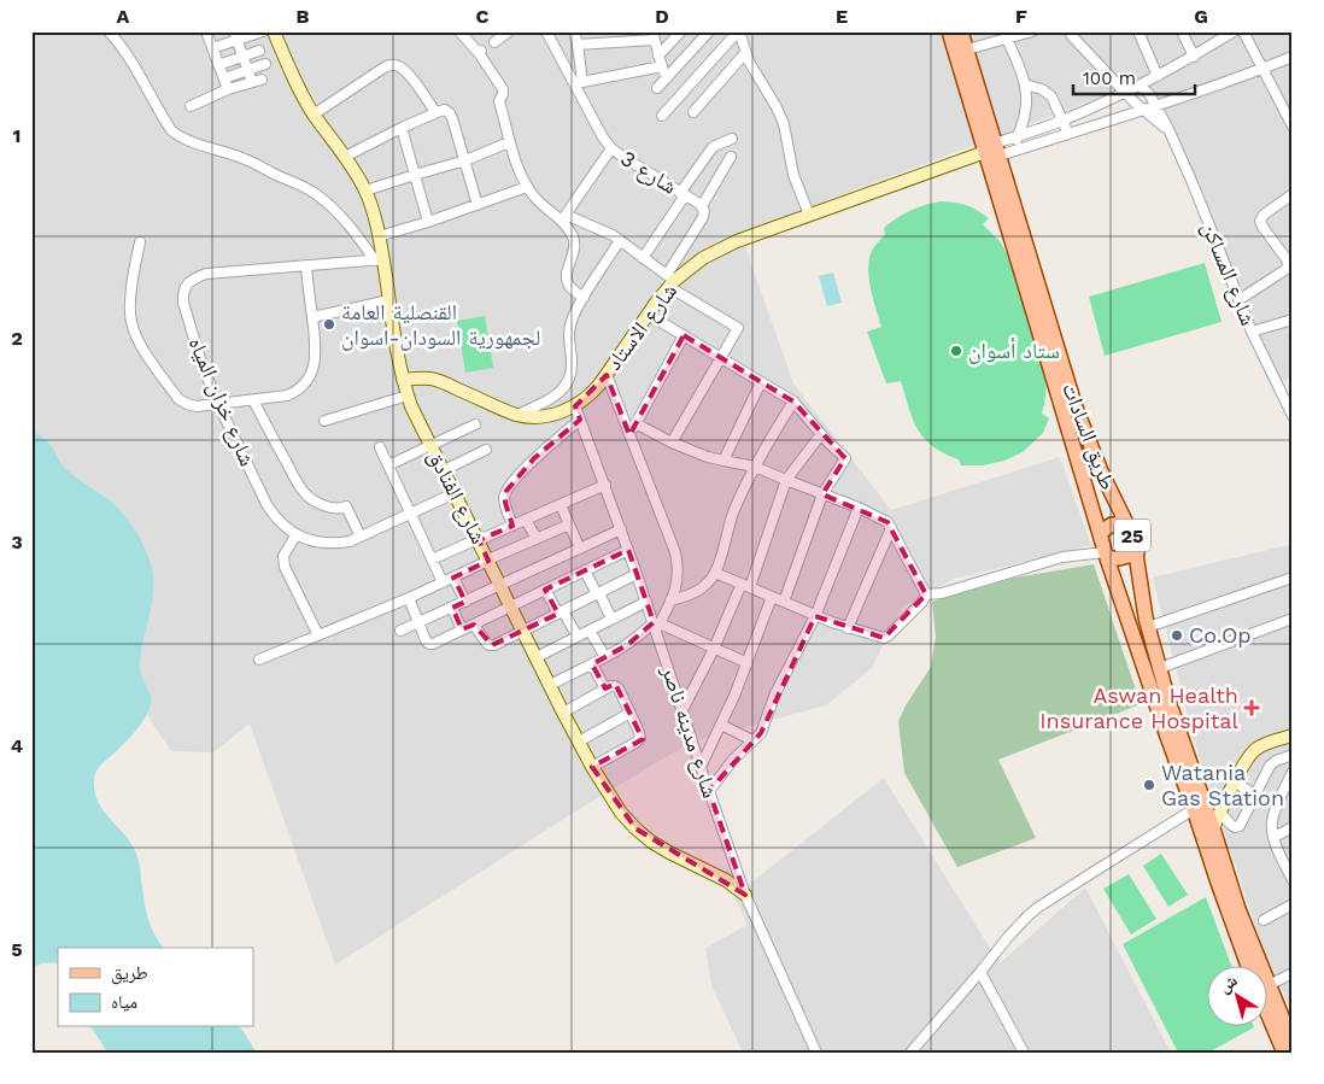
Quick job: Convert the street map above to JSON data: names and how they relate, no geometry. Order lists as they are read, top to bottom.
{
  "streets": {
    "main road": ["طريق السادات", "25"],
    "street": [
      "شارع 3",
      "شارع المساكن",
      "شارع الاستاد",
      "شارع خزان المياه",
      "شارع الفنادق",
      "شارع مدينه ناصر"
    ]
  },
  "crossings": [
    ["شارع الاستاد", "طريق السادات"],
    ["شارع الاستاد", "شارع الفنادق"],
    ["شارع الاستاد", "شارع مدينه ناصر"],
    ["شارع خزان المياه", "شارع الفنادق"],
    ["شارع الفنادق", "شارع مدينه ناصر"]
  ],
  "places": {
    "other": [
      "القنصلية العامة لجمهورية السودان-اسوان",
      "ستاد أسوان",
      "Co.Op",
      "Watania Gas Station"
    ],
    "health": ["Aswan Health Insurance Hospital"]
  },
  "legend": ["طريق", "مياه"],
  "scale_bar": "100 m",
  "north": "top left",
  "grid": {
    "columns": [
      "A",
      "B",
      "C",
      "D",
      "E",
      "F",
      "G"
    ],
    "rows": [
      "1",
      "2",
      "3",
      "4",
      "5"
    ]
  }
}
